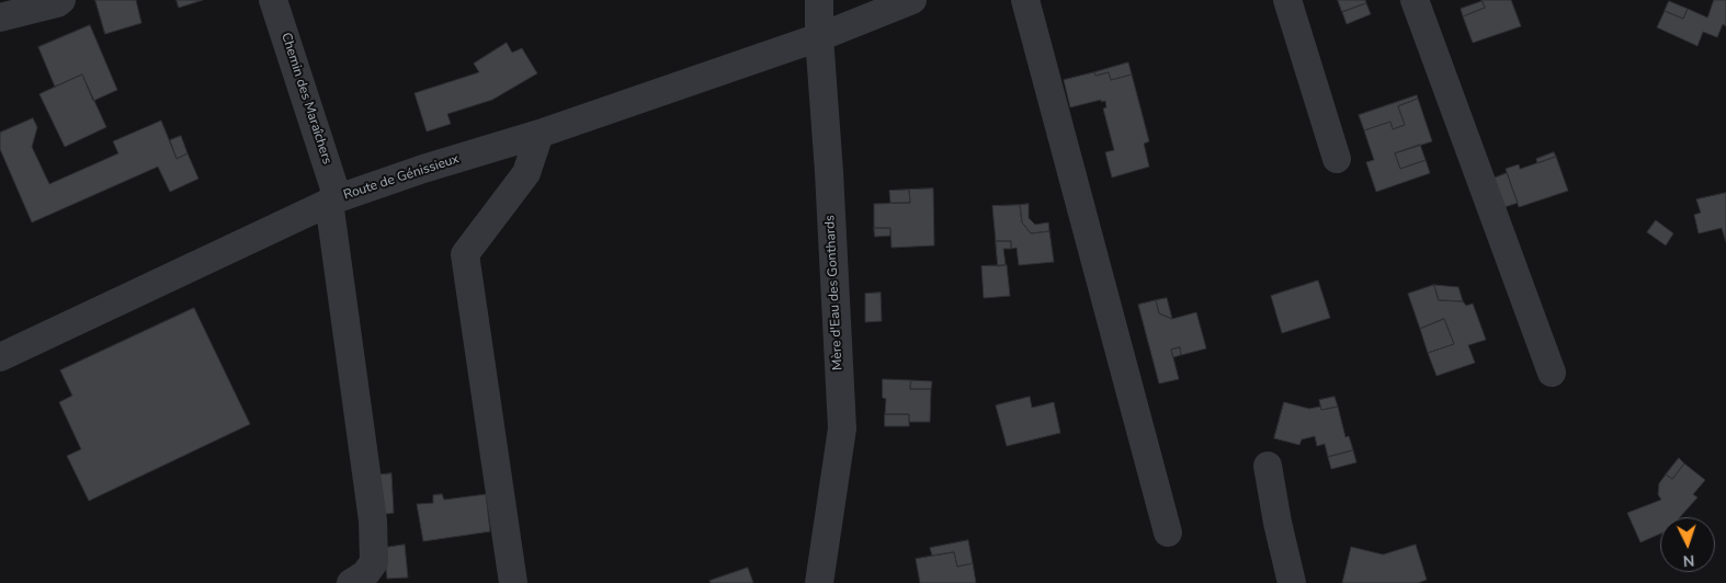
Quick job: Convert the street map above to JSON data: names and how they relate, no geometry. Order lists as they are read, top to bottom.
{
  "streets": {
    "street": ["Chemin des Maraîchers", "Route de Génissieux", "Mère d'Eau des Gonthards"]
  },
  "crossings": [
    ["Chemin des Maraîchers", "Route de Génissieux"],
    ["Route de Génissieux", "Mère d'Eau des Gonthards"]
  ],
  "north": "bottom"
}
